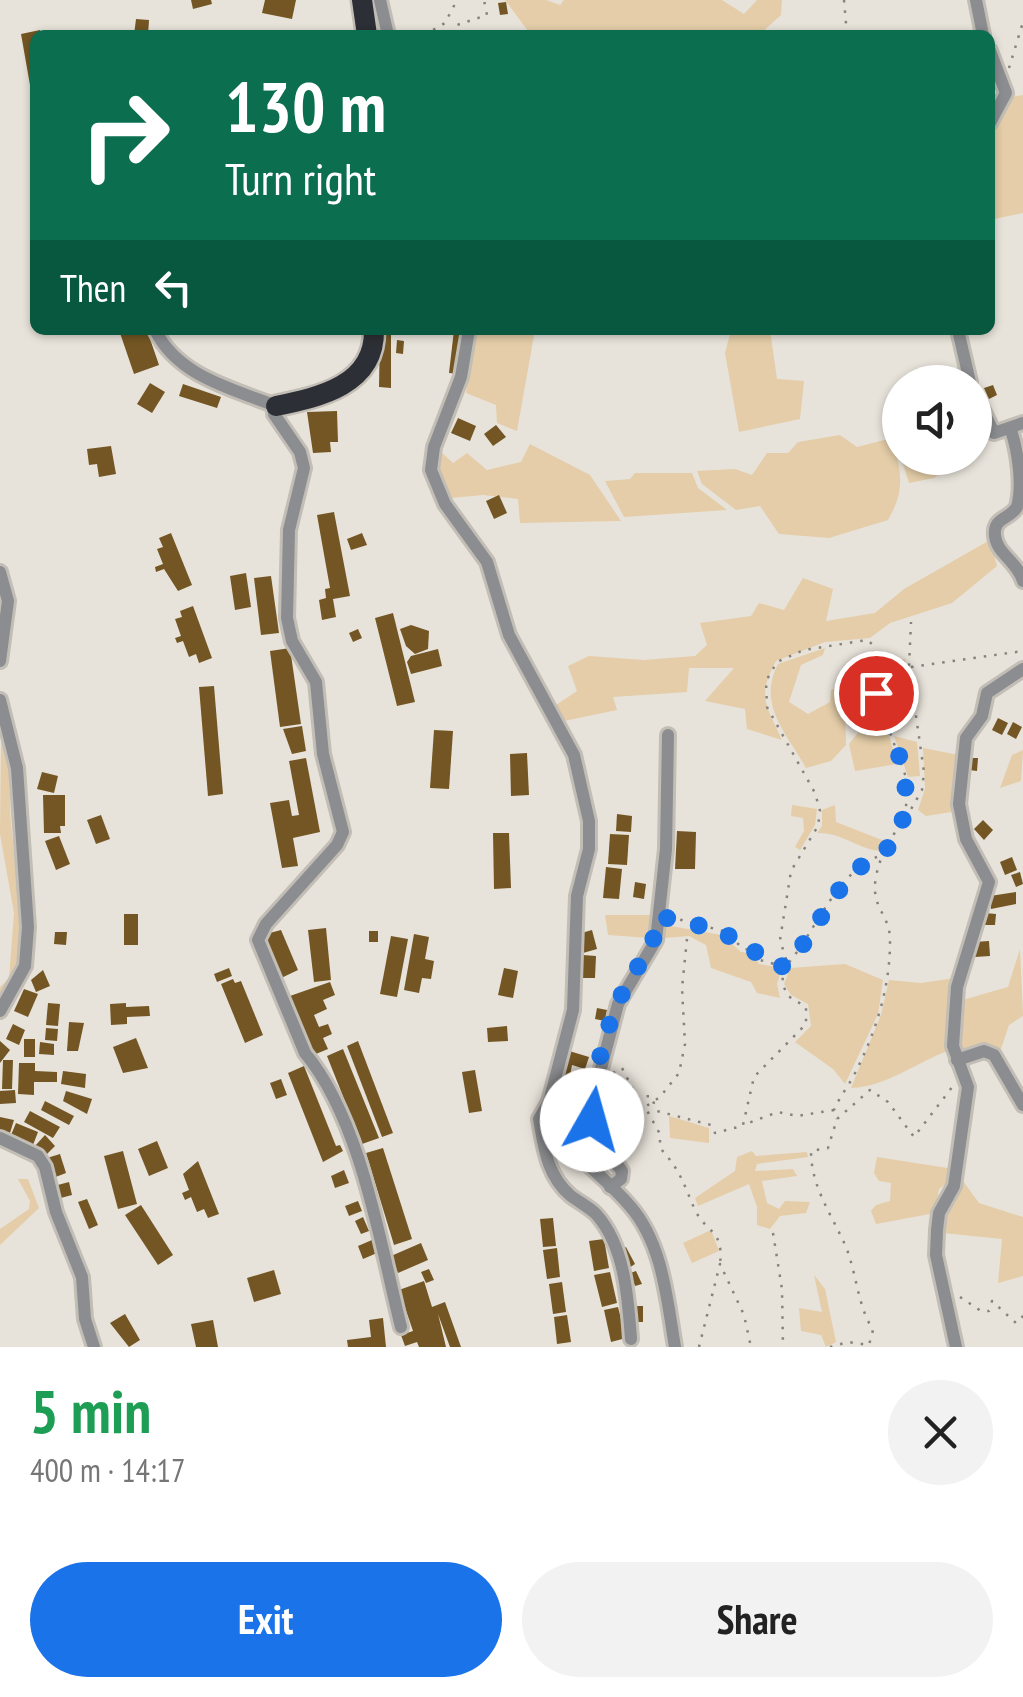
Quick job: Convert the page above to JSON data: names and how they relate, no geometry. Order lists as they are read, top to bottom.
{
  "page": {
    "turn": ["130 m", "Turn right"],
    "then": "Then",
    "heading": ["5 min", "400 m · 14:17"],
    "buttons": ["Exit", "Share"]
  }
}
